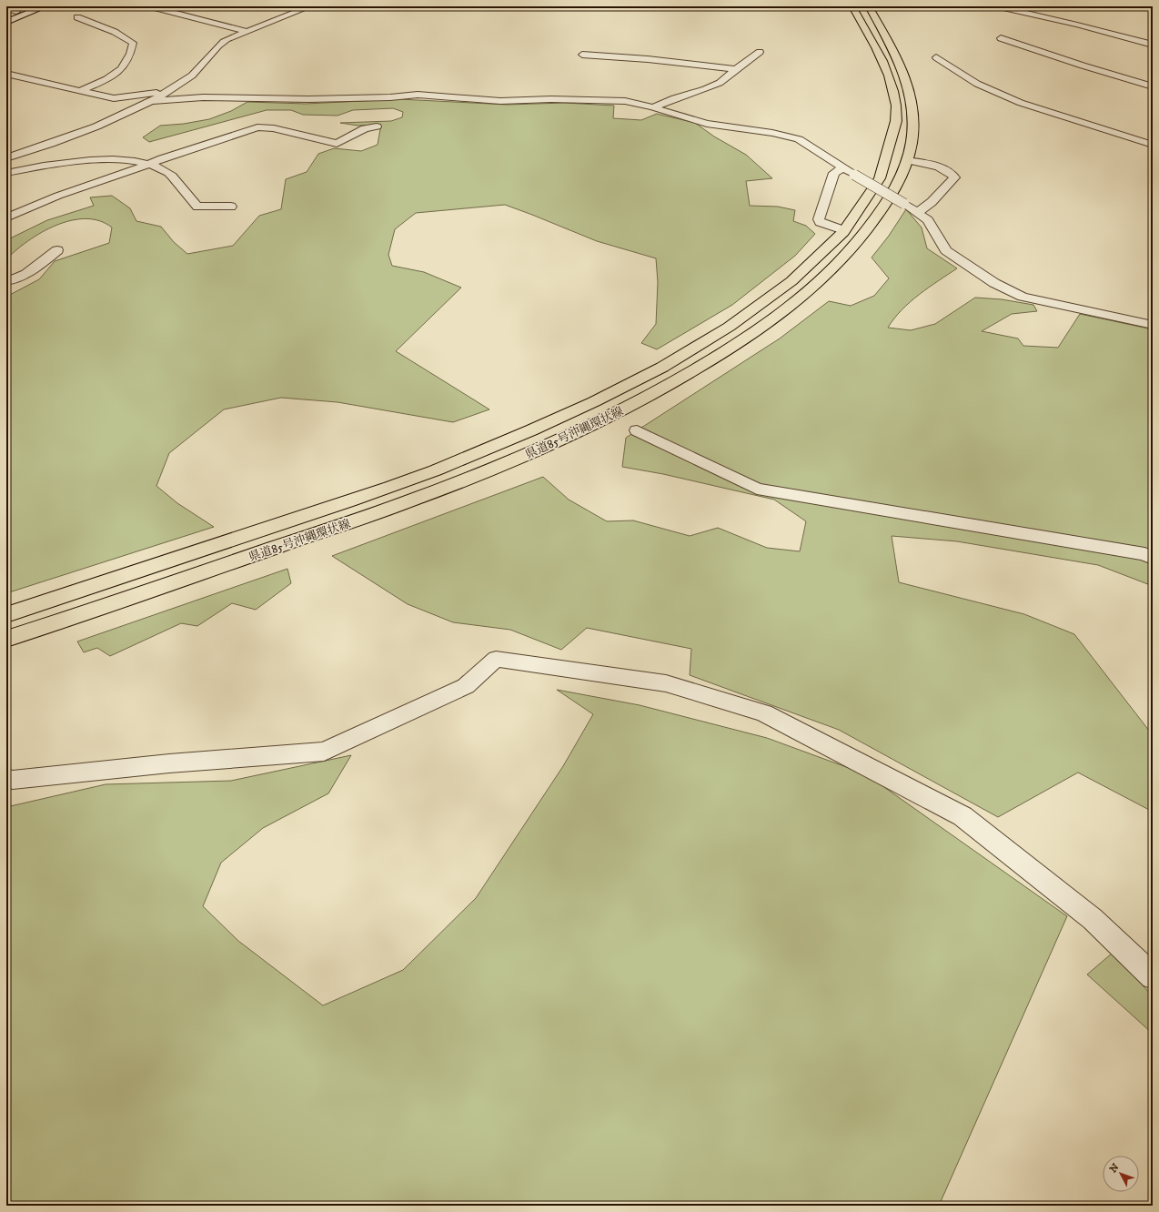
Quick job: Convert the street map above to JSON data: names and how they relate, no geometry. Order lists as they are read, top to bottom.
{
  "streets": {
    "main road": ["県道85号沖縄環状線"]
  },
  "north": "top left"
}
